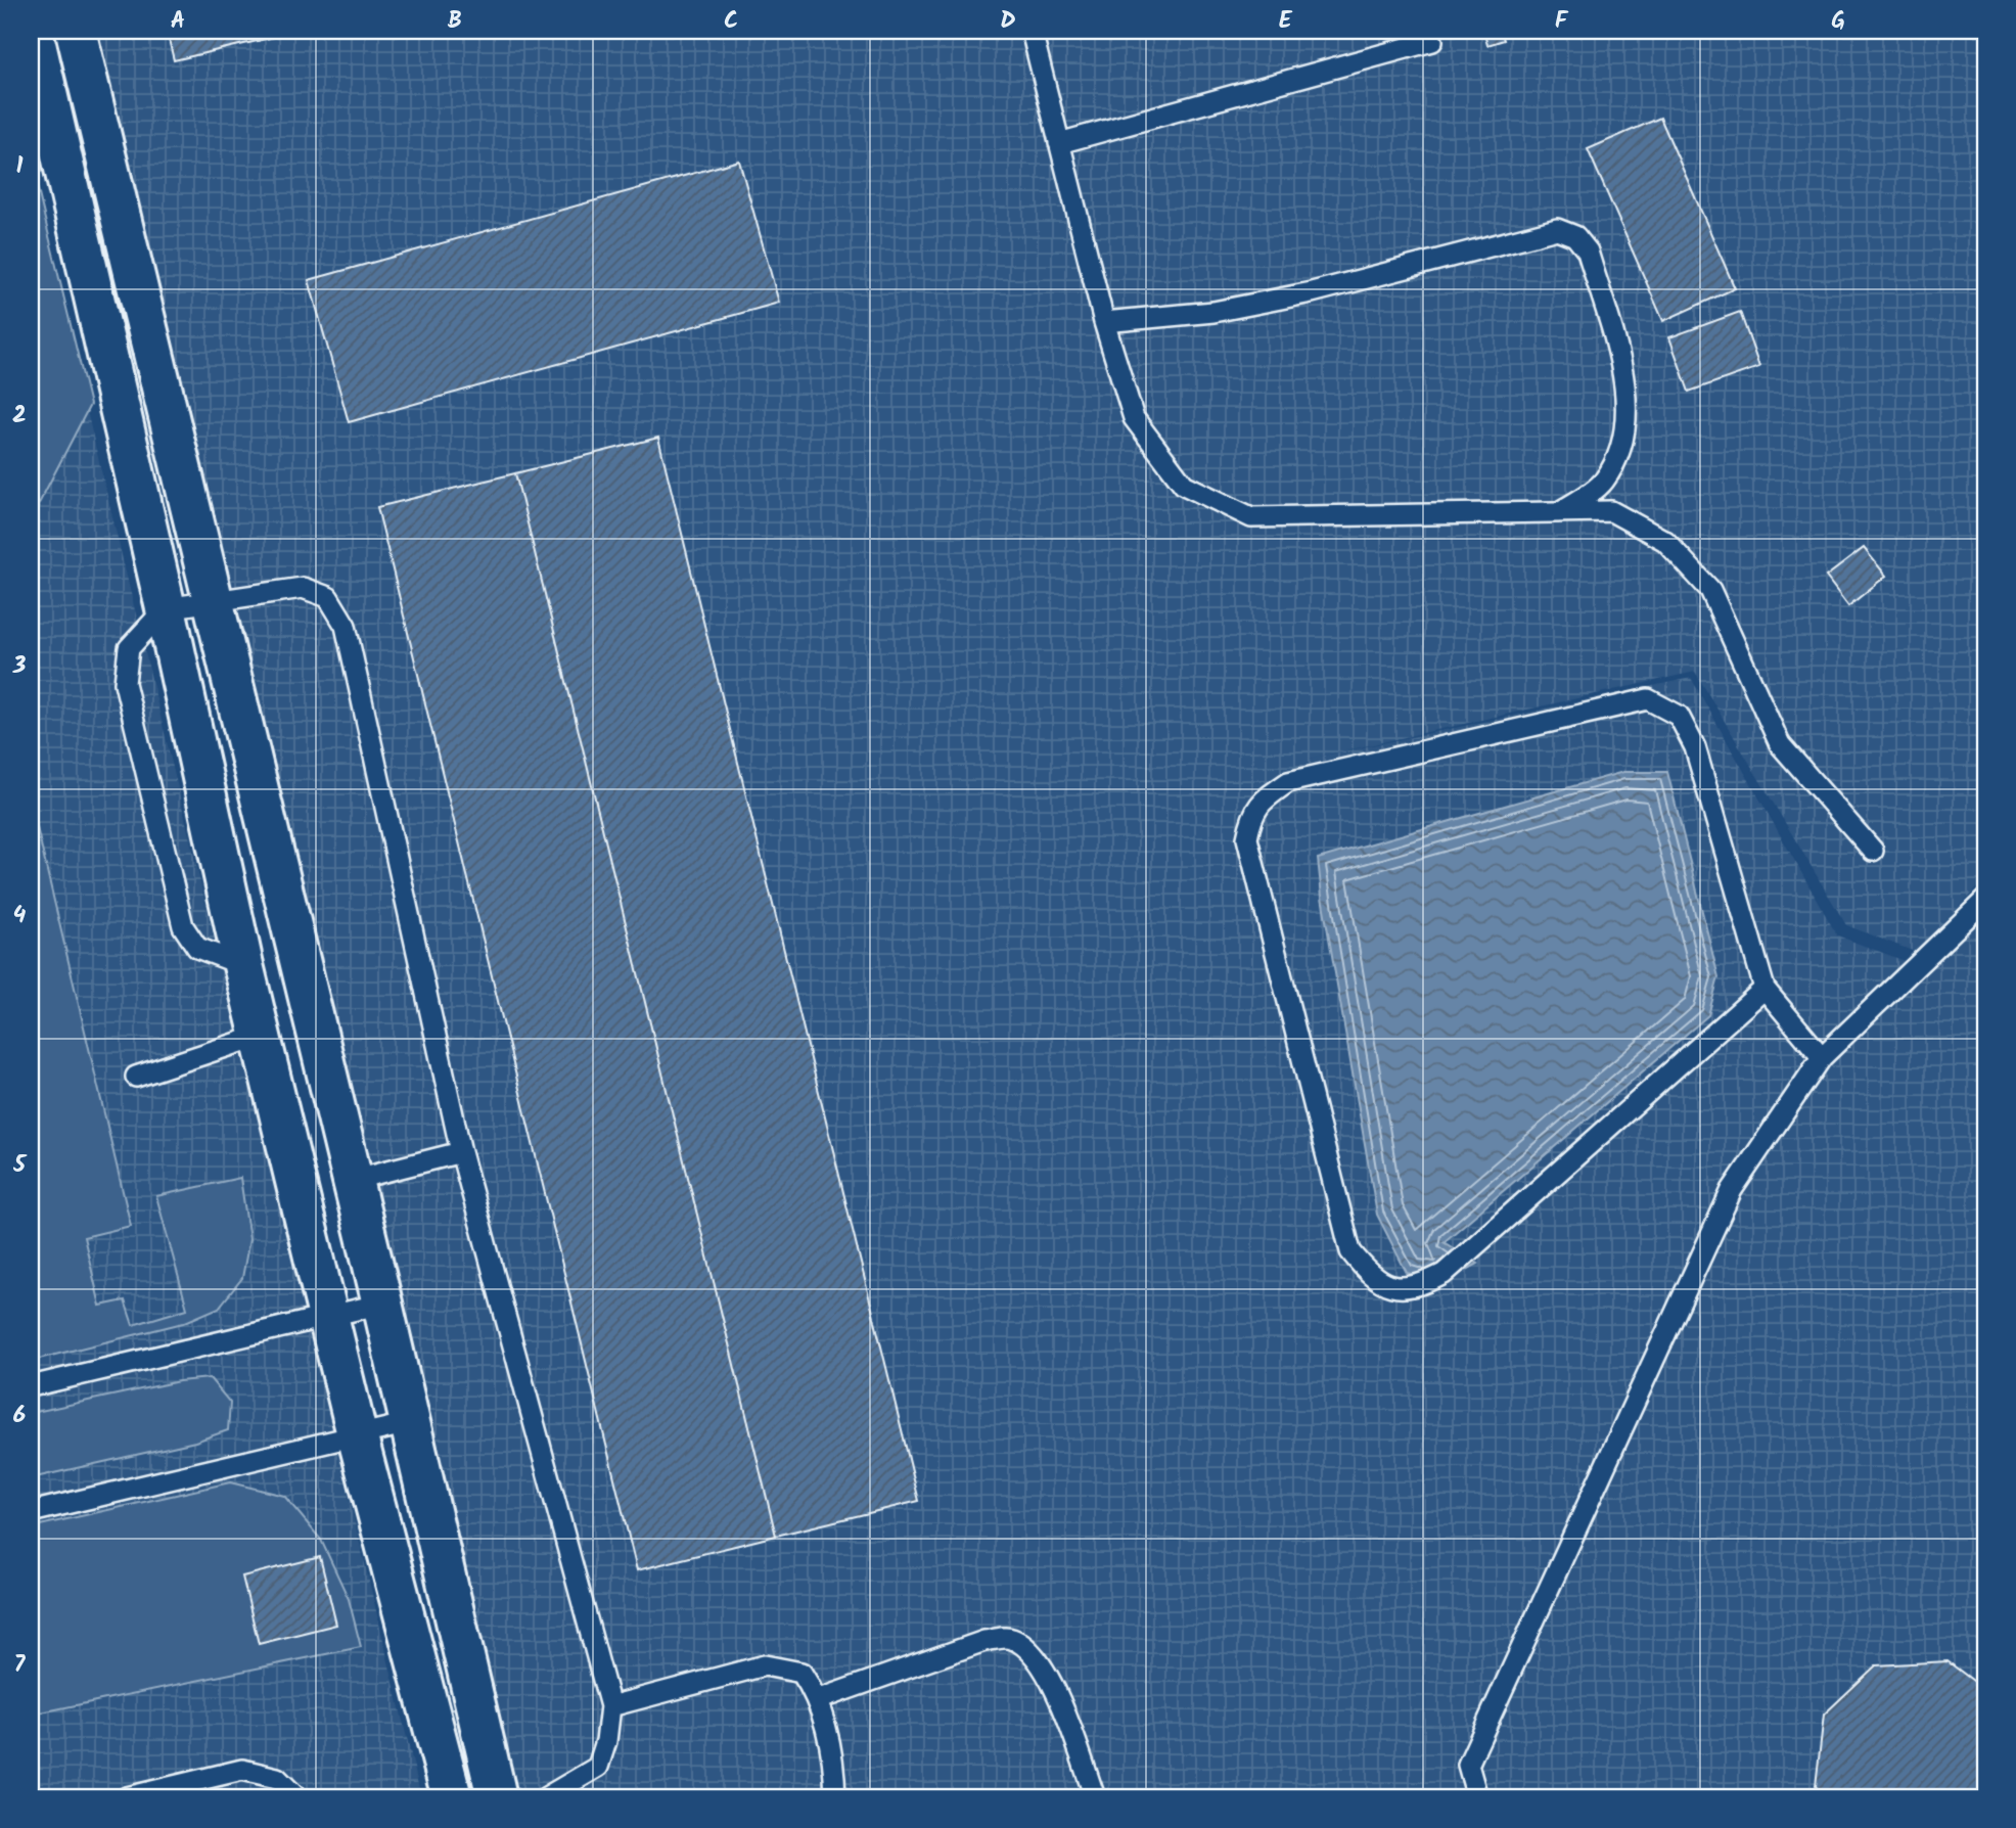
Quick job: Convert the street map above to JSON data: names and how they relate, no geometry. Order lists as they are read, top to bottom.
{
  "grid": {
    "columns": [
      "A",
      "B",
      "C",
      "D",
      "E",
      "F",
      "G"
    ],
    "rows": [
      "1",
      "2",
      "3",
      "4",
      "5",
      "6",
      "7"
    ]
  }
}
